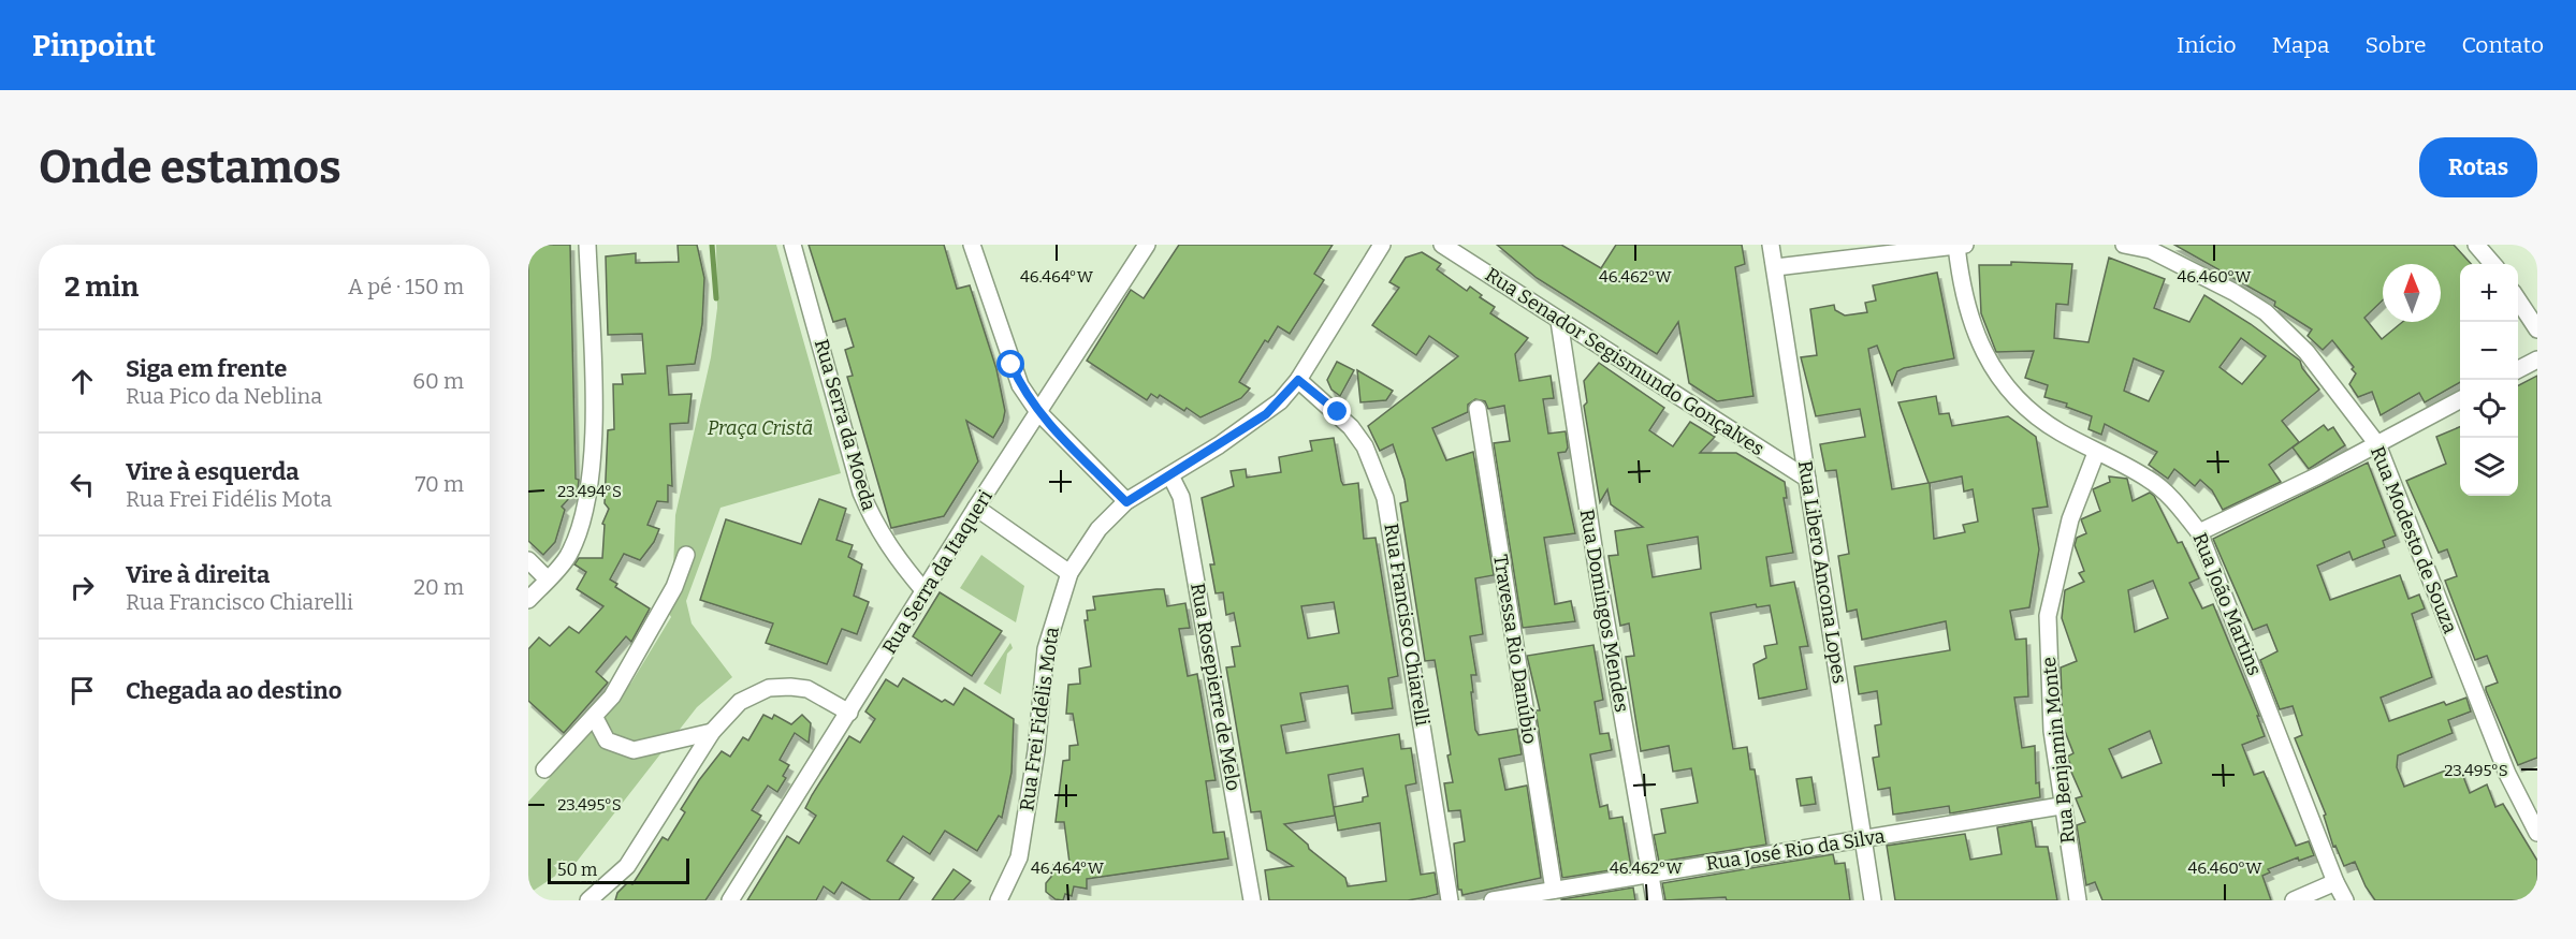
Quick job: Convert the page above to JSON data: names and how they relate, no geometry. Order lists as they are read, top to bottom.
{
  "streets": {
    "street": [
      "Rua Senador Segismundo Gonçalves",
      "Rua Serra da Moeda",
      "Rua Modesto de Souza",
      "Rua Serra da Itaqueri",
      "Rua Libero Ancona Lopes",
      "Rua João Martins",
      "Rua Domingos Mendes",
      "Rua Francisco Chiarelli",
      "Travessa Rio Danúbio",
      "Rua Rosepierre de Melo",
      "Rua Frei Fidélis Mota",
      "Rua Benjamin Monte",
      "Rua José Rio da Silva"
    ]
  },
  "crossings": [
    ["Rua Senador Segismundo Gonçalves", "Rua Libero Ancona Lopes"],
    ["Rua Senador Segismundo Gonçalves", "Rua Domingos Mendes"],
    ["Rua Serra da Moeda", "Rua Serra da Itaqueri"],
    ["Rua Libero Ancona Lopes", "Rua José Rio da Silva"],
    ["Rua João Martins", "Rua Benjamin Monte"],
    ["Rua Domingos Mendes", "Rua José Rio da Silva"],
    ["Rua Francisco Chiarelli", "Rua Frei Fidélis Mota"],
    ["Travessa Rio Danúbio", "Rua José Rio da Silva"],
    ["Rua Rosepierre de Melo", "Rua Frei Fidélis Mota"],
    ["Rua Benjamin Monte", "Rua José Rio da Silva"]
  ],
  "parks": ["Praça Cristã"],
  "scale_bar": "50 m",
  "north": "top",
  "page": {
    "header": "Pinpoint",
    "nav": [
      "Início",
      "Mapa",
      "Sobre",
      "Contato"
    ],
    "buttons": "Rotas",
    "title": "Onde estamos",
    "heading": ["2 min", "A pé · 150 m"],
    "map_buttons": ["+", "−"],
    "list": [
      ["Siga em frente", "Rua Pico da Neblina", "60 m"],
      ["Vire à esquerda", "Rua Frei Fidélis Mota", "70 m"],
      ["Vire à direita", "Rua Francisco Chiarelli", "20 m"],
      "Chegada ao destino"
    ],
    "scale": "50 m"
  },
  "coordinates": [
    "46.464°W",
    "46.462°W",
    "46.460°W",
    "23.494°S",
    "23.495°S"
  ]
}
